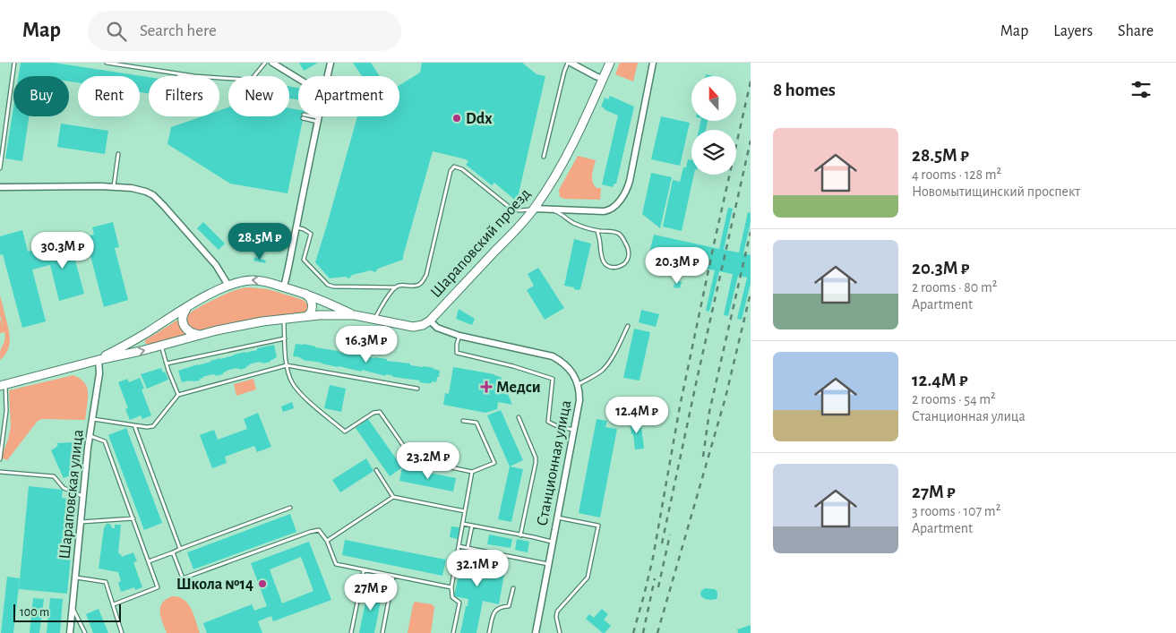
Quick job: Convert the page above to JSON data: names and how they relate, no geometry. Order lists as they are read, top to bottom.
{
  "streets": {
    "main road": ["Шараповский проезд"],
    "street": ["Станционная улица", "Шараповская улица"]
  },
  "crossings": [
    ["Шараповский проезд", "Станционная улица"]
  ],
  "places": {
    "other": ["Ddx", "Школа №14"],
    "health": ["Медси"]
  },
  "scale_bar": "100 m",
  "north": "top",
  "page": {
    "header": "Map",
    "search": "Search here",
    "nav": ["Map", "Layers", "Share"],
    "heading": "8 homes",
    "chip": [
      "Buy",
      "Rent",
      "Filters",
      "New",
      "Apartment"
    ],
    "list": [
      {
        "name": "28.5M ₽",
        "note": "4 rooms · 128 m² · Новомытищинский проспект"
      },
      {
        "name": "20.3M ₽",
        "note": "2 rooms · 80 m² · Apartment"
      },
      {
        "name": "12.4M ₽",
        "note": "2 rooms · 54 m² · Станционная улица"
      },
      {
        "name": "27M ₽",
        "note": "3 rooms · 107 m² · Apartment"
      }
    ],
    "price": [
      "28.5M ₽",
      "30.3M ₽",
      "20.3M ₽",
      "16.3M ₽",
      "12.4M ₽",
      "23.2M ₽",
      "32.1M ₽",
      "27M ₽"
    ],
    "scale": "100 m"
  }
}
